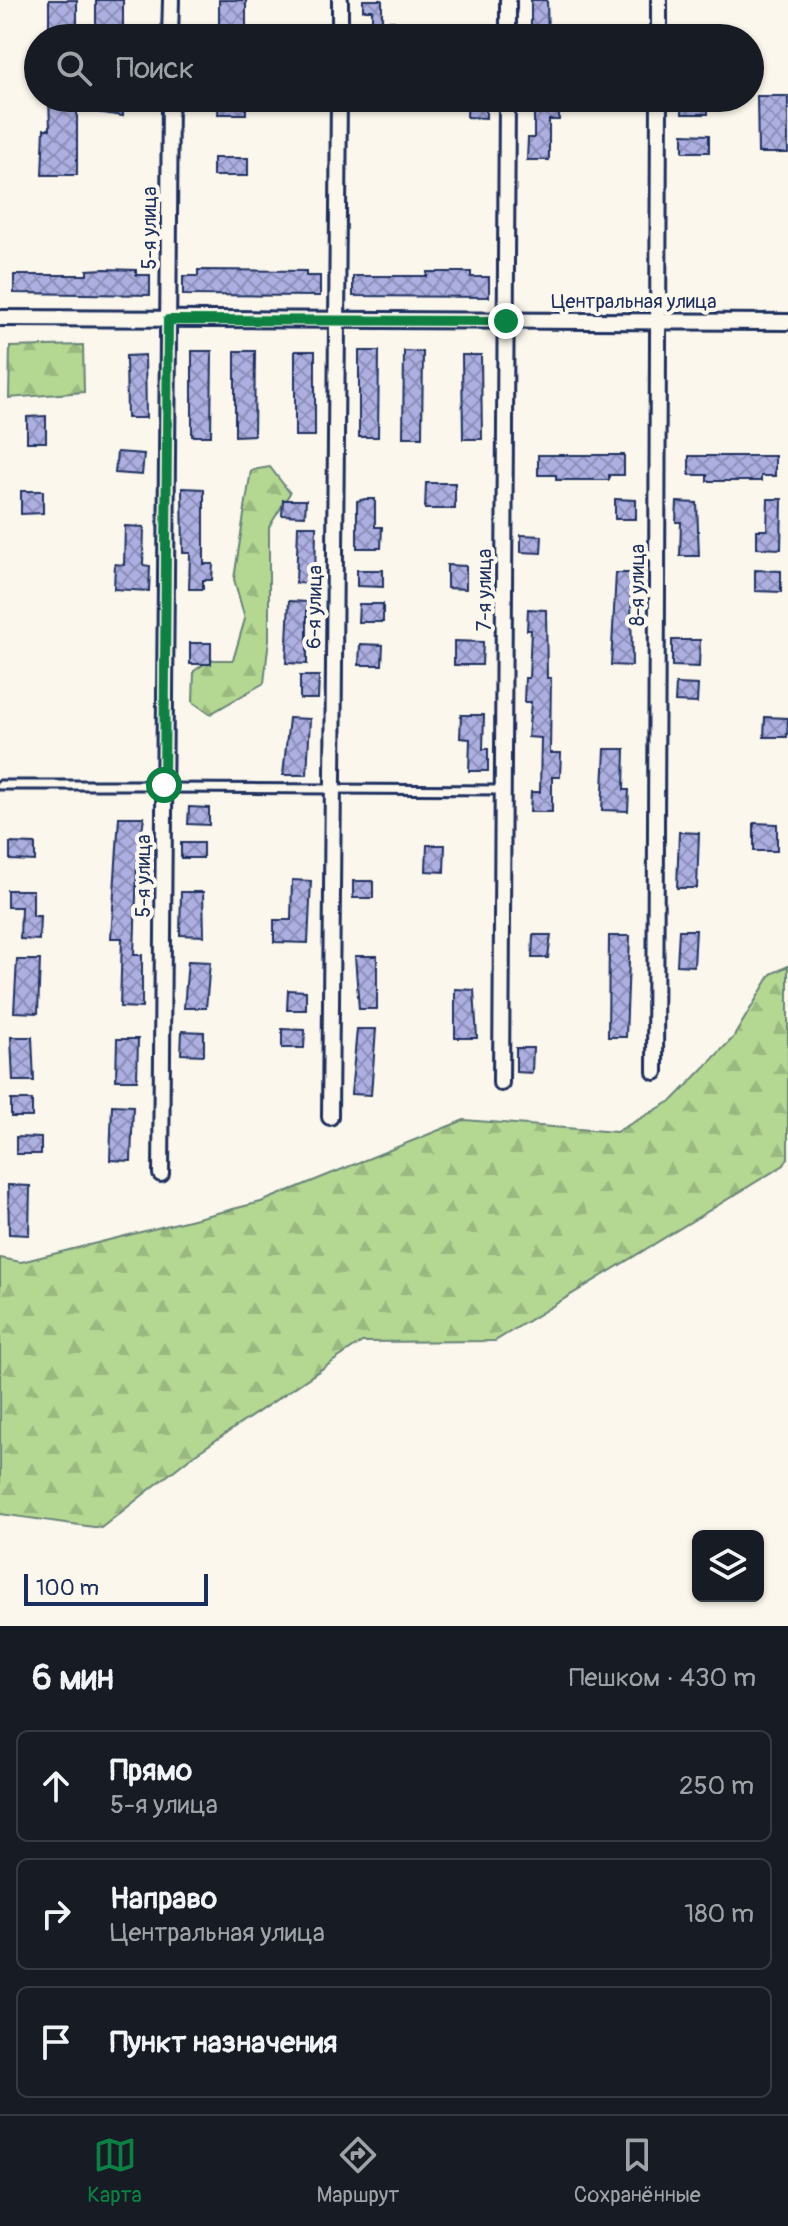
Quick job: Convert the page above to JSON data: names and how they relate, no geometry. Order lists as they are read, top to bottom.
{
  "streets": {
    "street": [
      "5-я улица",
      "Центральная улица",
      "8-я улица",
      "7-я улица",
      "6-я улица"
    ]
  },
  "crossings": [
    ["5-я улица", "Центральная улица"],
    ["Центральная улица", "8-я улица"],
    ["Центральная улица", "7-я улица"],
    ["Центральная улица", "6-я улица"]
  ],
  "scale_bar": "100 m",
  "page": {
    "search": "Поиск",
    "scale": "100 m",
    "heading": ["6 мин", "Пешком · 430 m"],
    "list": [
      ["Прямо", "5-я улица", "250 m"],
      ["Направо", "Центральная улица", "180 m"],
      "Пункт назначения"
    ],
    "nav": ["Карта", "Маршрут", "Сохранённые"]
  }
}
